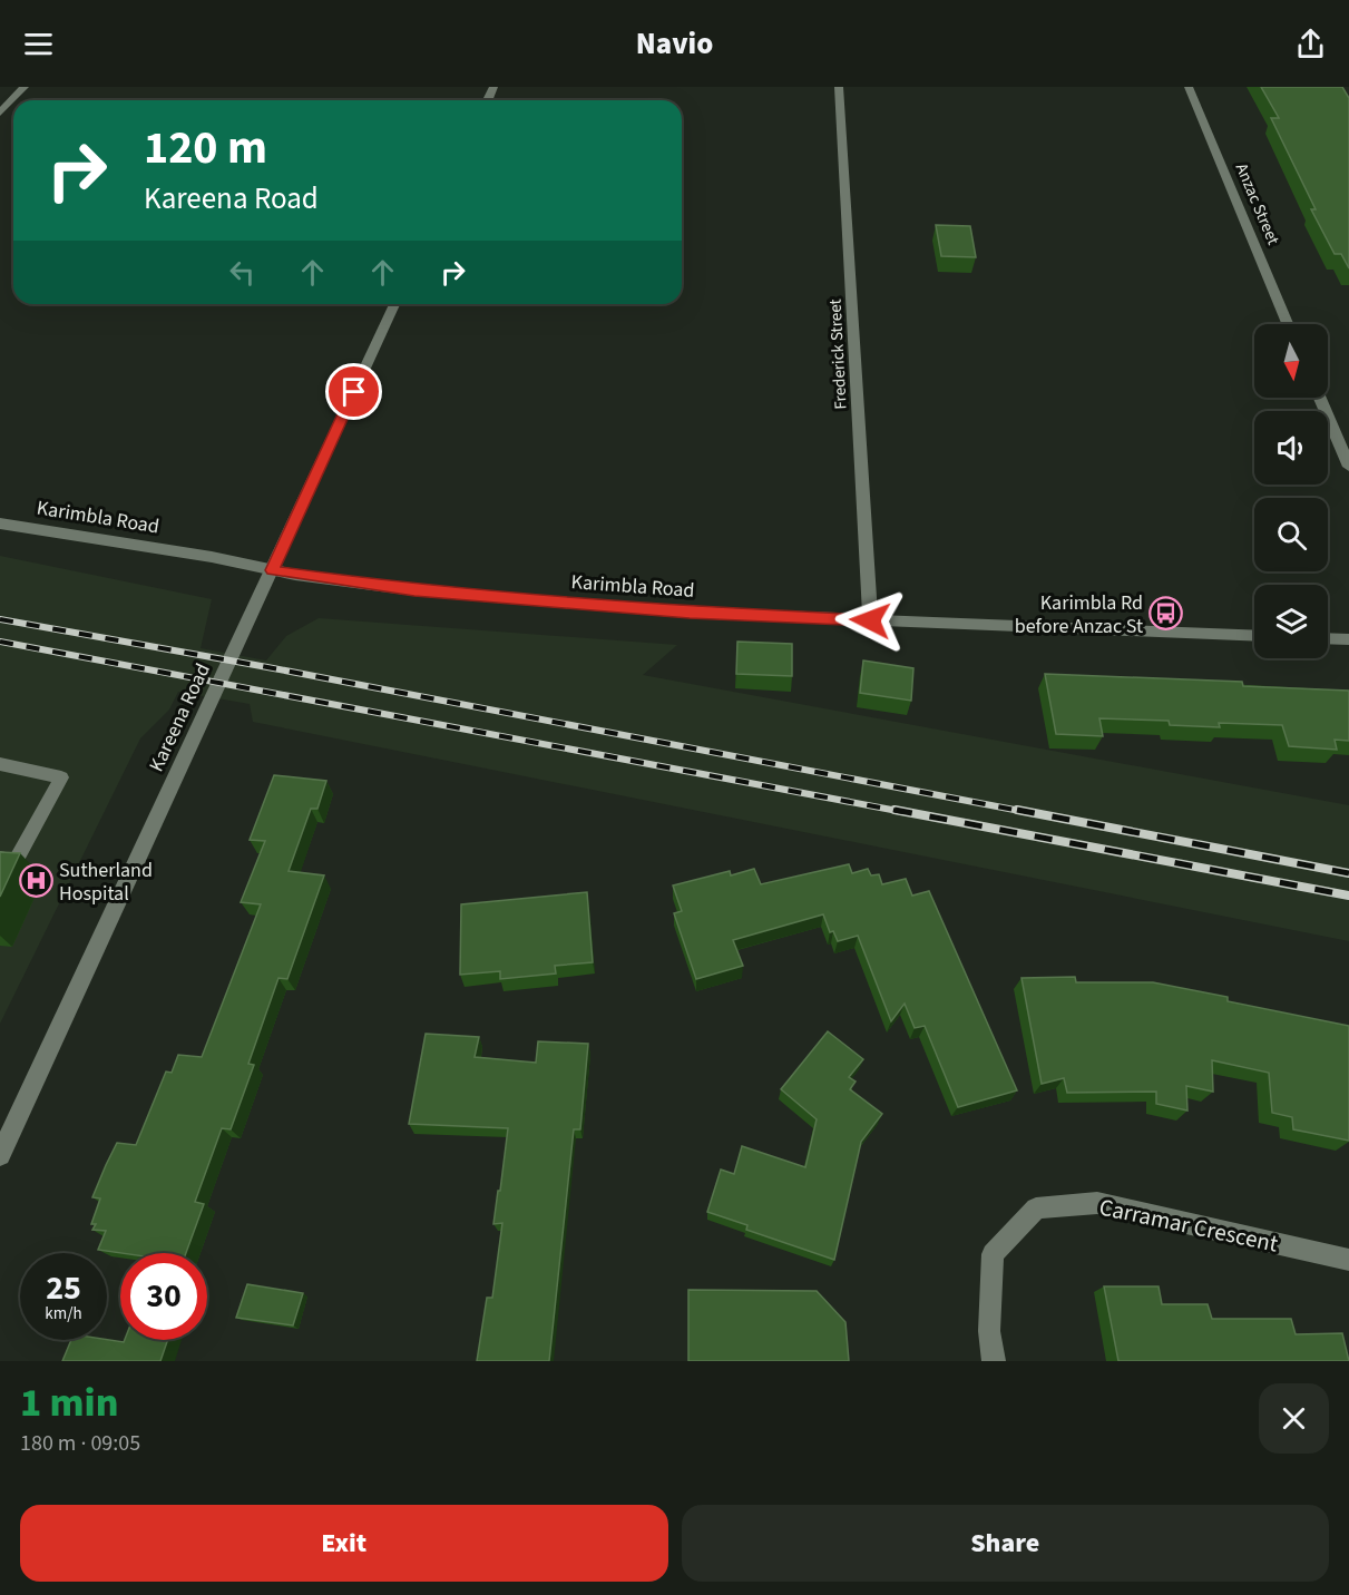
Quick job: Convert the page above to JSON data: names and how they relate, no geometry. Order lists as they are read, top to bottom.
{
  "streets": {
    "street": [
      "Anzac Street",
      "Frederick Street",
      "Karimbla Road",
      "Kareena Road",
      "Carramar Crescent"
    ]
  },
  "crossings": [
    ["Frederick Street", "Karimbla Road"],
    ["Karimbla Road", "Kareena Road"]
  ],
  "places": {
    "bus stop": ["Karimbla Rd before Anzac St"],
    "hospital": ["Sutherland Hospital"]
  },
  "north": "bottom",
  "page": {
    "header": "Navio",
    "turn": ["120 m", "Kareena Road"],
    "speed": "25 km/h",
    "limit": "30",
    "heading": ["1 min", "180 m · 09:05"],
    "buttons": ["Exit", "Share"]
  }
}
